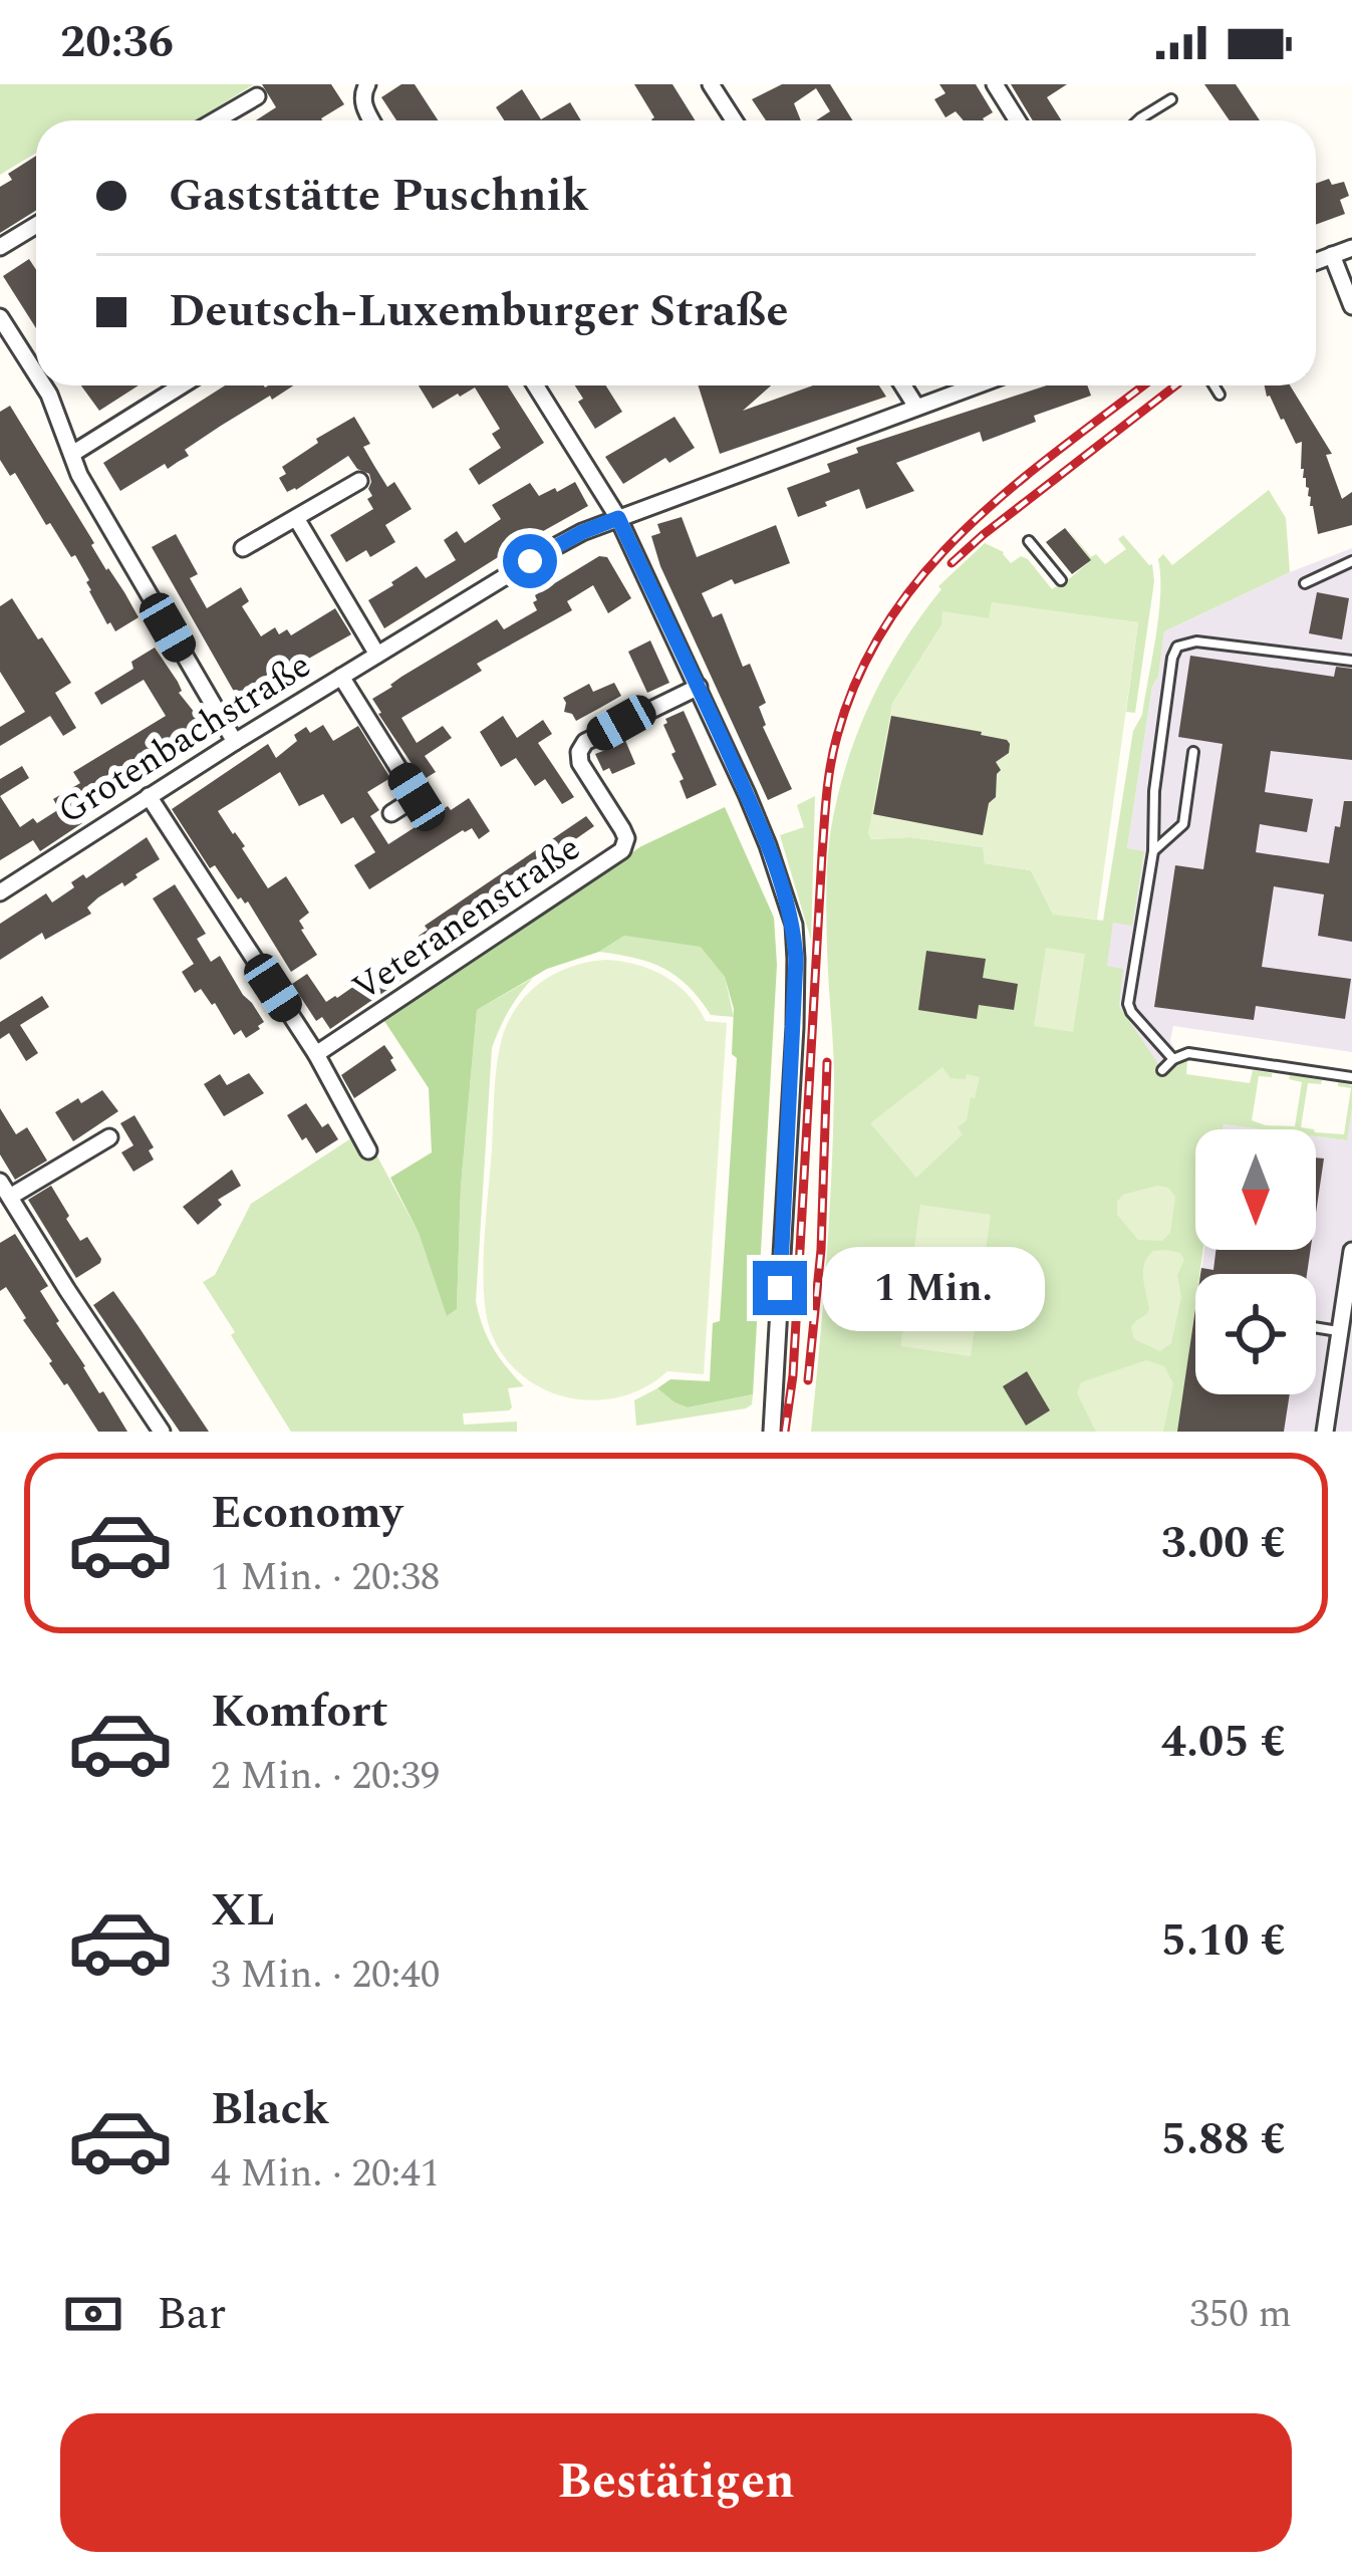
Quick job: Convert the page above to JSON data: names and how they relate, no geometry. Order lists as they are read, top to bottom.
{
  "streets": {
    "street": ["Grotenbachstraße", "Veteranenstraße"]
  },
  "north": "bottom",
  "page": {
    "status": "20:36",
    "banner": ["Gaststätte Puschnik", "Deutsch-Luxemburger Straße"],
    "bubble": "1 Min.",
    "list": [
      {
        "name": "Economy",
        "note": "1 Min. · 20:38",
        "value": "3.00 €"
      },
      {
        "name": "Komfort",
        "note": "2 Min. · 20:39",
        "value": "4.05 €"
      },
      {
        "name": "XL",
        "note": "3 Min. · 20:40",
        "value": "5.10 €"
      },
      {
        "name": "Black",
        "note": "4 Min. · 20:41",
        "value": "5.88 €"
      }
    ],
    "pay": ["Bar", "350 m"],
    "buttons": "Bestätigen"
  }
}
